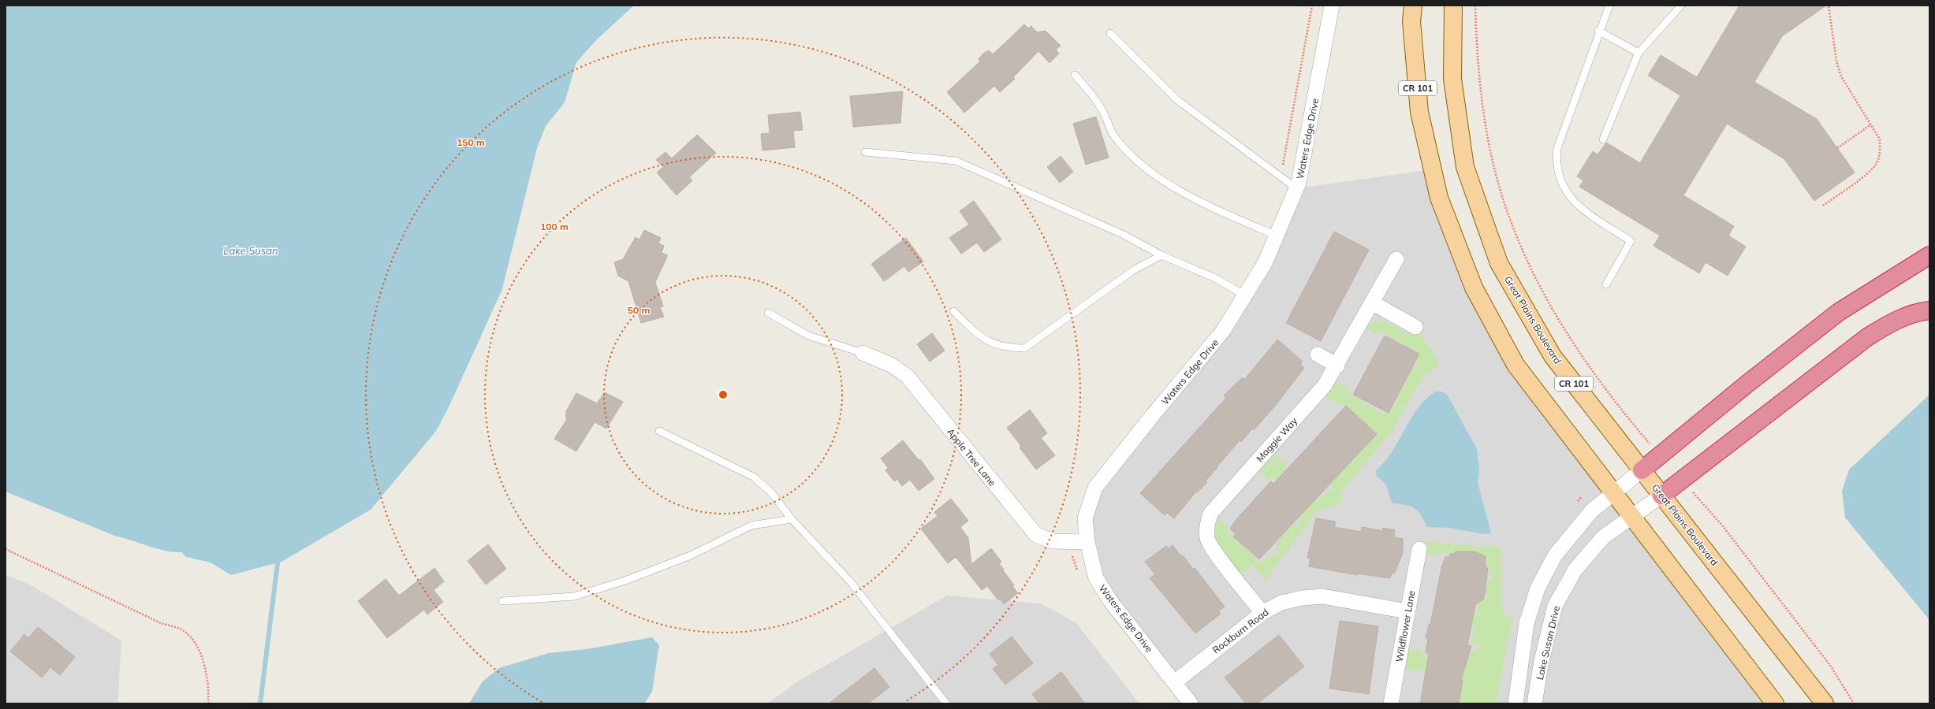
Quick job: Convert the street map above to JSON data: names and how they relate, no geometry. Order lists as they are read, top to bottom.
{
  "streets": {
    "main road": ["CR 101", "Great Plains Boulevard"],
    "street": [
      "Waters Edge Drive",
      "Maggie Way",
      "Apple Tree Lane",
      "Wildflower Lane",
      "Rockburn Road",
      "Lake Susan Drive"
    ]
  },
  "crossings": [
    ["CR 101", "Lake Susan Drive"],
    ["Waters Edge Drive", "Apple Tree Lane"],
    ["Waters Edge Drive", "Rockburn Road"],
    ["Great Plains Boulevard", "Lake Susan Drive"],
    ["Maggie Way", "Rockburn Road"],
    ["Wildflower Lane", "Rockburn Road"]
  ],
  "water": ["Lake Susan"],
  "rings": ["150 m", "100 m", "50 m"]
}
